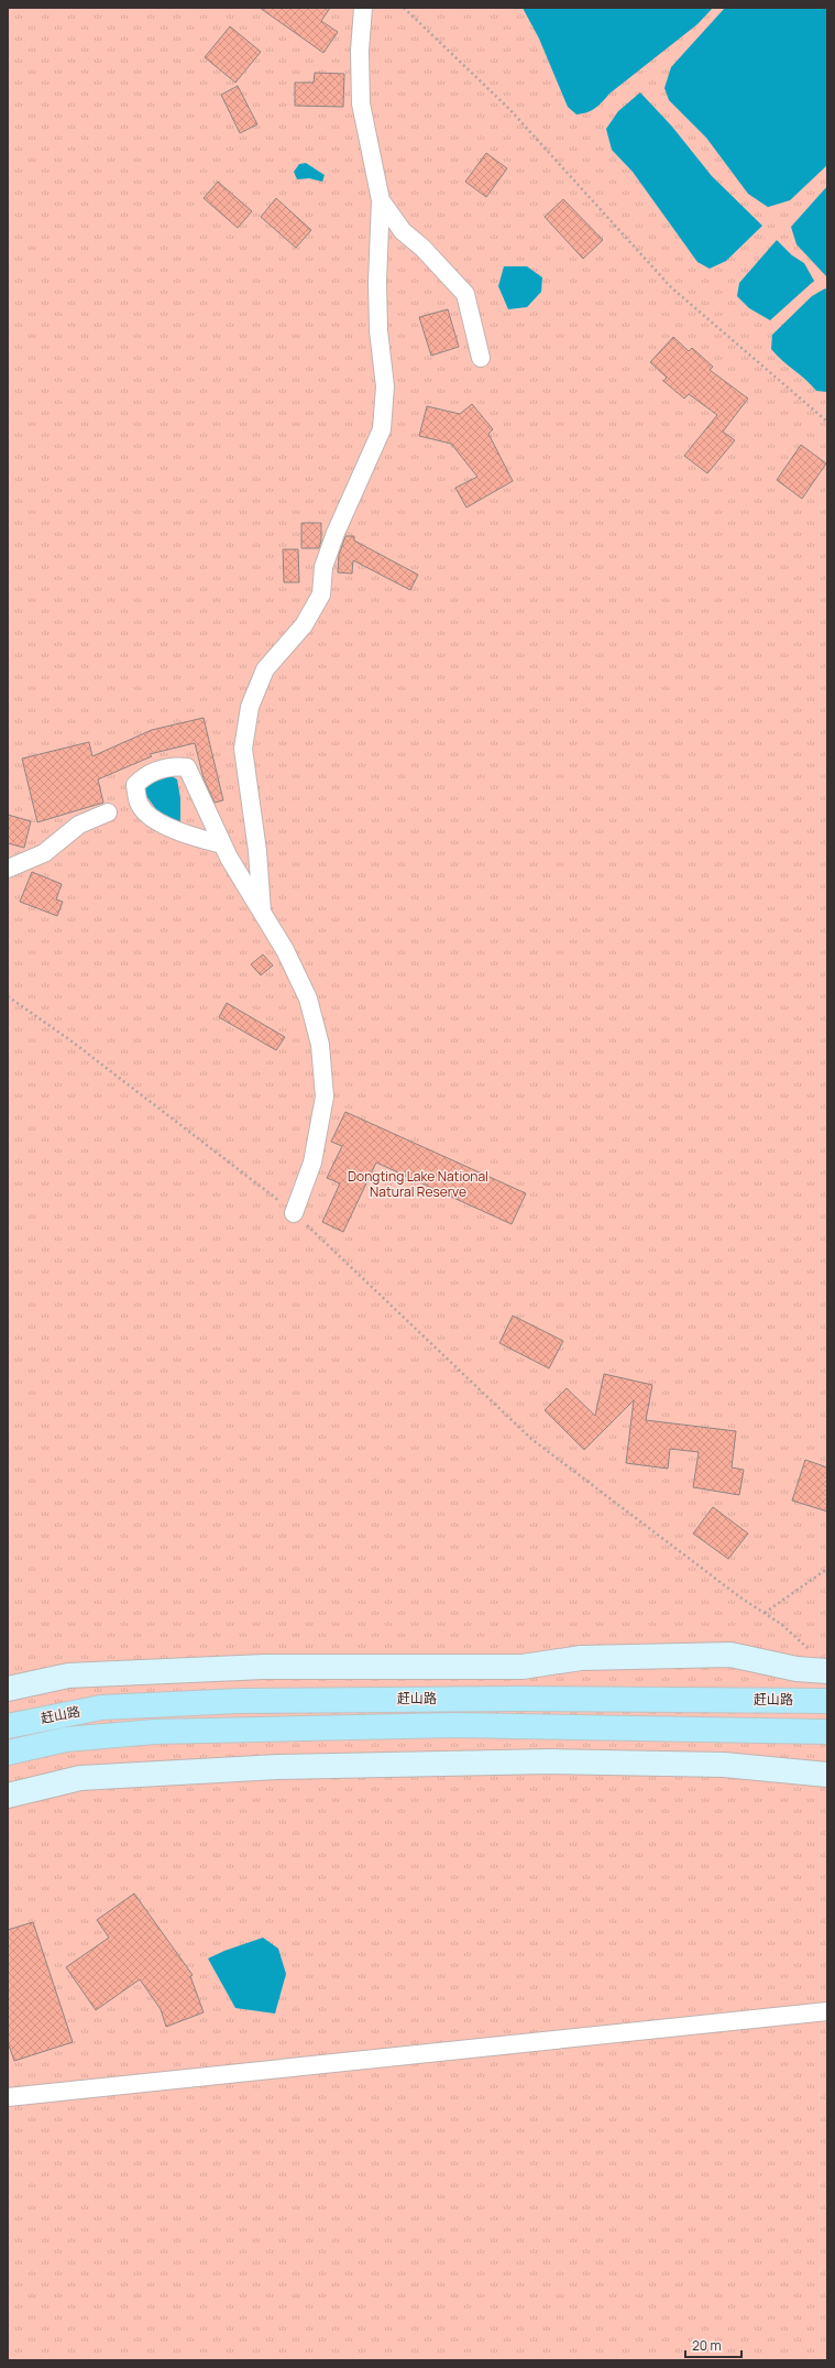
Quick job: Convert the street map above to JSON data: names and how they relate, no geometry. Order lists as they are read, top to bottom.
{
  "streets": {
    "main road": ["赶山路"]
  },
  "parks": ["Dongting Lake National Natural Reserve"],
  "scale_bar": "20 m"
}
